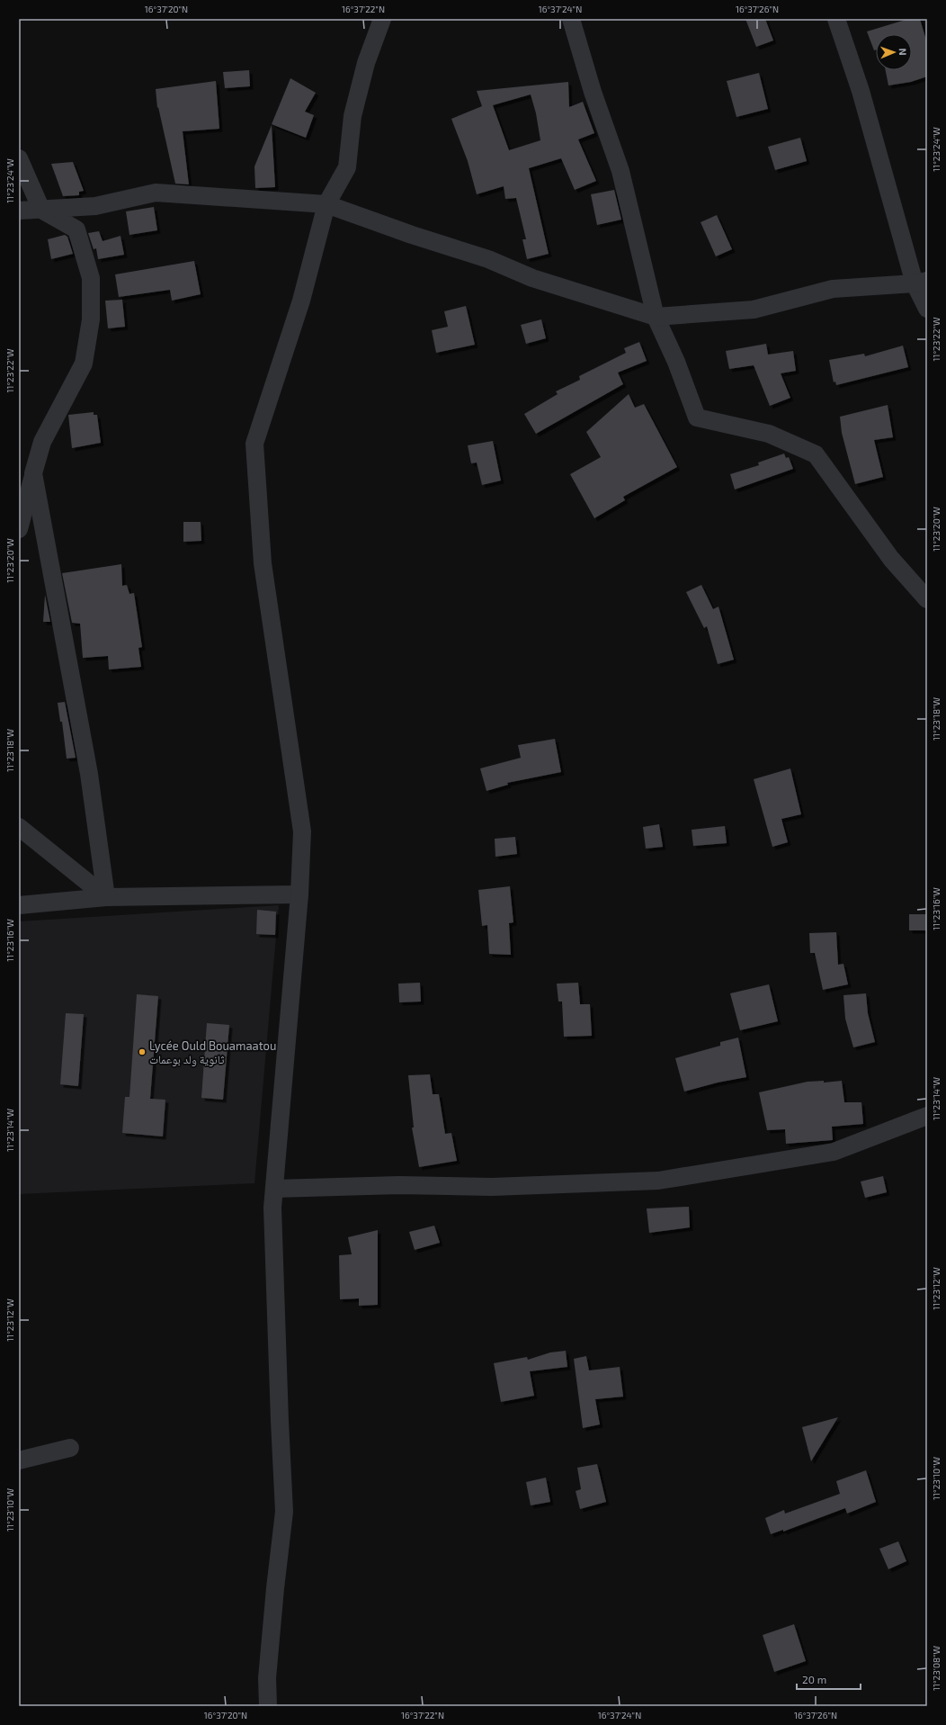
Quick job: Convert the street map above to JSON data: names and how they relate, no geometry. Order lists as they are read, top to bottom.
{
  "places": ["Lycée Ould Bouamaatou ثانوية ولد بوعمات"],
  "scale_bar": "20 m",
  "north": "right",
  "coordinates": [
    "16°37'20\"N",
    "16°37'22\"N",
    "16°37'24\"N",
    "16°37'26\"N",
    "11°23'24\"W",
    "11°23'22\"W",
    "11°23'20\"W",
    "11°23'18\"W",
    "11°23'16\"W",
    "11°23'14\"W",
    "11°23'12\"W",
    "11°23'10\"W",
    "11°23'08\"W"
  ]
}
